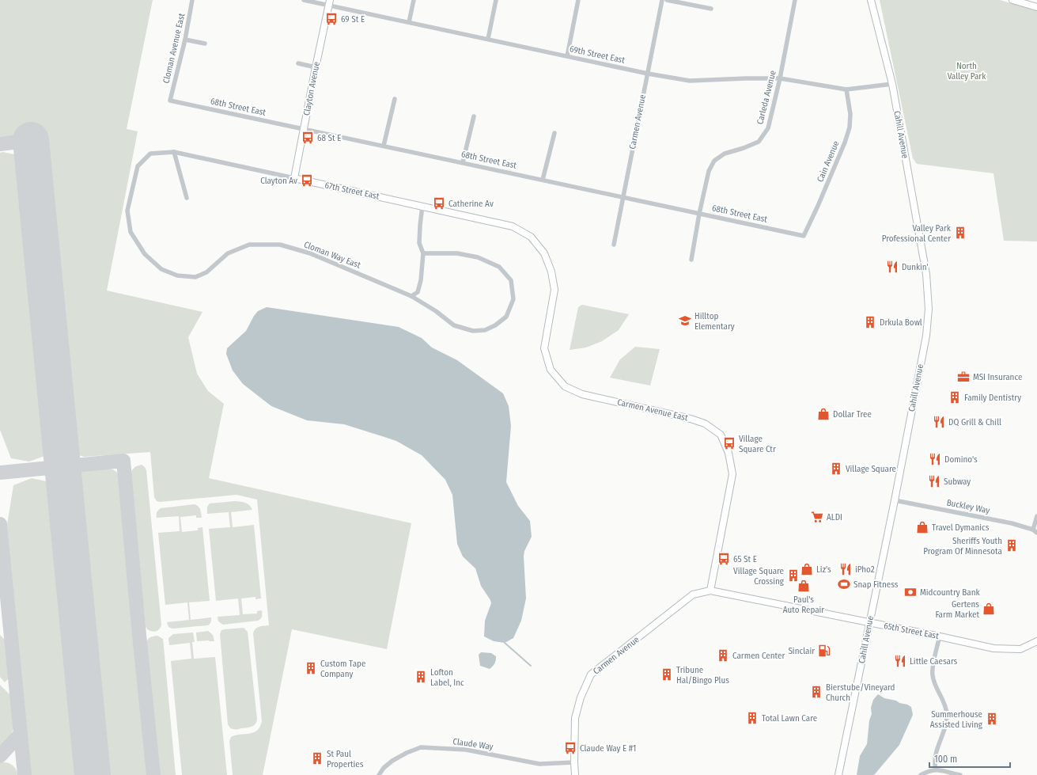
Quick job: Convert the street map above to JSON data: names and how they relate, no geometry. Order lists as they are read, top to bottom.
{
  "streets": {
    "street": [
      "Cloman Avenue East",
      "69th Street East",
      "Clayton Avenue",
      "Carleda Avenue",
      "68th Street East",
      "Carmen Avenue",
      "Cahill Avenue",
      "Cain Avenue",
      "67th Street East",
      "Cloman Way East",
      "Carmen Avenue East",
      "Buckley Way",
      "65th Street East",
      "Claude Way"
    ]
  },
  "crossings": [
    ["Cloman Avenue East", "68th Street East"],
    ["69th Street East", "Clayton Avenue"],
    ["69th Street East", "Carleda Avenue"],
    ["69th Street East", "Carmen Avenue"],
    ["69th Street East", "Cahill Avenue"],
    ["69th Street East", "Cain Avenue"],
    ["Clayton Avenue", "68th Street East"],
    ["Clayton Avenue", "67th Street East"],
    ["Carleda Avenue", "68th Street East"],
    ["68th Street East", "Carmen Avenue"],
    ["68th Street East", "Cain Avenue"],
    ["Carmen Avenue", "Carmen Avenue East"],
    ["Carmen Avenue", "65th Street East"],
    ["Carmen Avenue", "Claude Way"],
    ["Cahill Avenue", "Buckley Way"],
    ["Cahill Avenue", "65th Street East"],
    ["67th Street East", "Cloman Way East"],
    ["67th Street East", "Carmen Avenue East"],
    ["Carmen Avenue East", "65th Street East"]
  ],
  "parks": ["North Valley Park"],
  "places": {
    "bus stop": [
      "69 St E",
      "68 St E",
      "Clayton Av",
      "Catherine Av",
      "Village Square Ctr",
      "65 St E",
      "Claude Way E #1"
    ],
    "building": [
      "Valley Park Professional Center",
      "Drkula Bowl",
      "Family Dentistry",
      "Village Square",
      "Sheriffs Youth Program Of Minnesota",
      "Village Square Crossing",
      "Carmen Center",
      "Custom Tape Company",
      "Tribune Hal/Bingo Plus",
      "Lofton Label, Inc",
      "Bierstube/Vineyard Church",
      "Total Lawn Care",
      "Summerhouse Assisted Living",
      "St Paul Properties"
    ],
    "restaurant": [
      "Dunkin'",
      "DQ Grill & Chill",
      "Domino's",
      "Subway",
      "iPho2",
      "Little Caesars"
    ],
    "school or university": ["Hilltop Elementary"],
    "office": ["MSI Insurance"],
    "shop": [
      "Dollar Tree",
      "Travel Dymanics",
      "Liz's",
      "Paul's Auto Repair",
      "Gertens Farm Market"
    ],
    "supermarket": ["ALDI"],
    "sports": ["Snap Fitness"],
    "bank": ["Midcountry Bank"],
    "fuel station": ["Sinclair"]
  },
  "scale_bar": "100 m"
}
